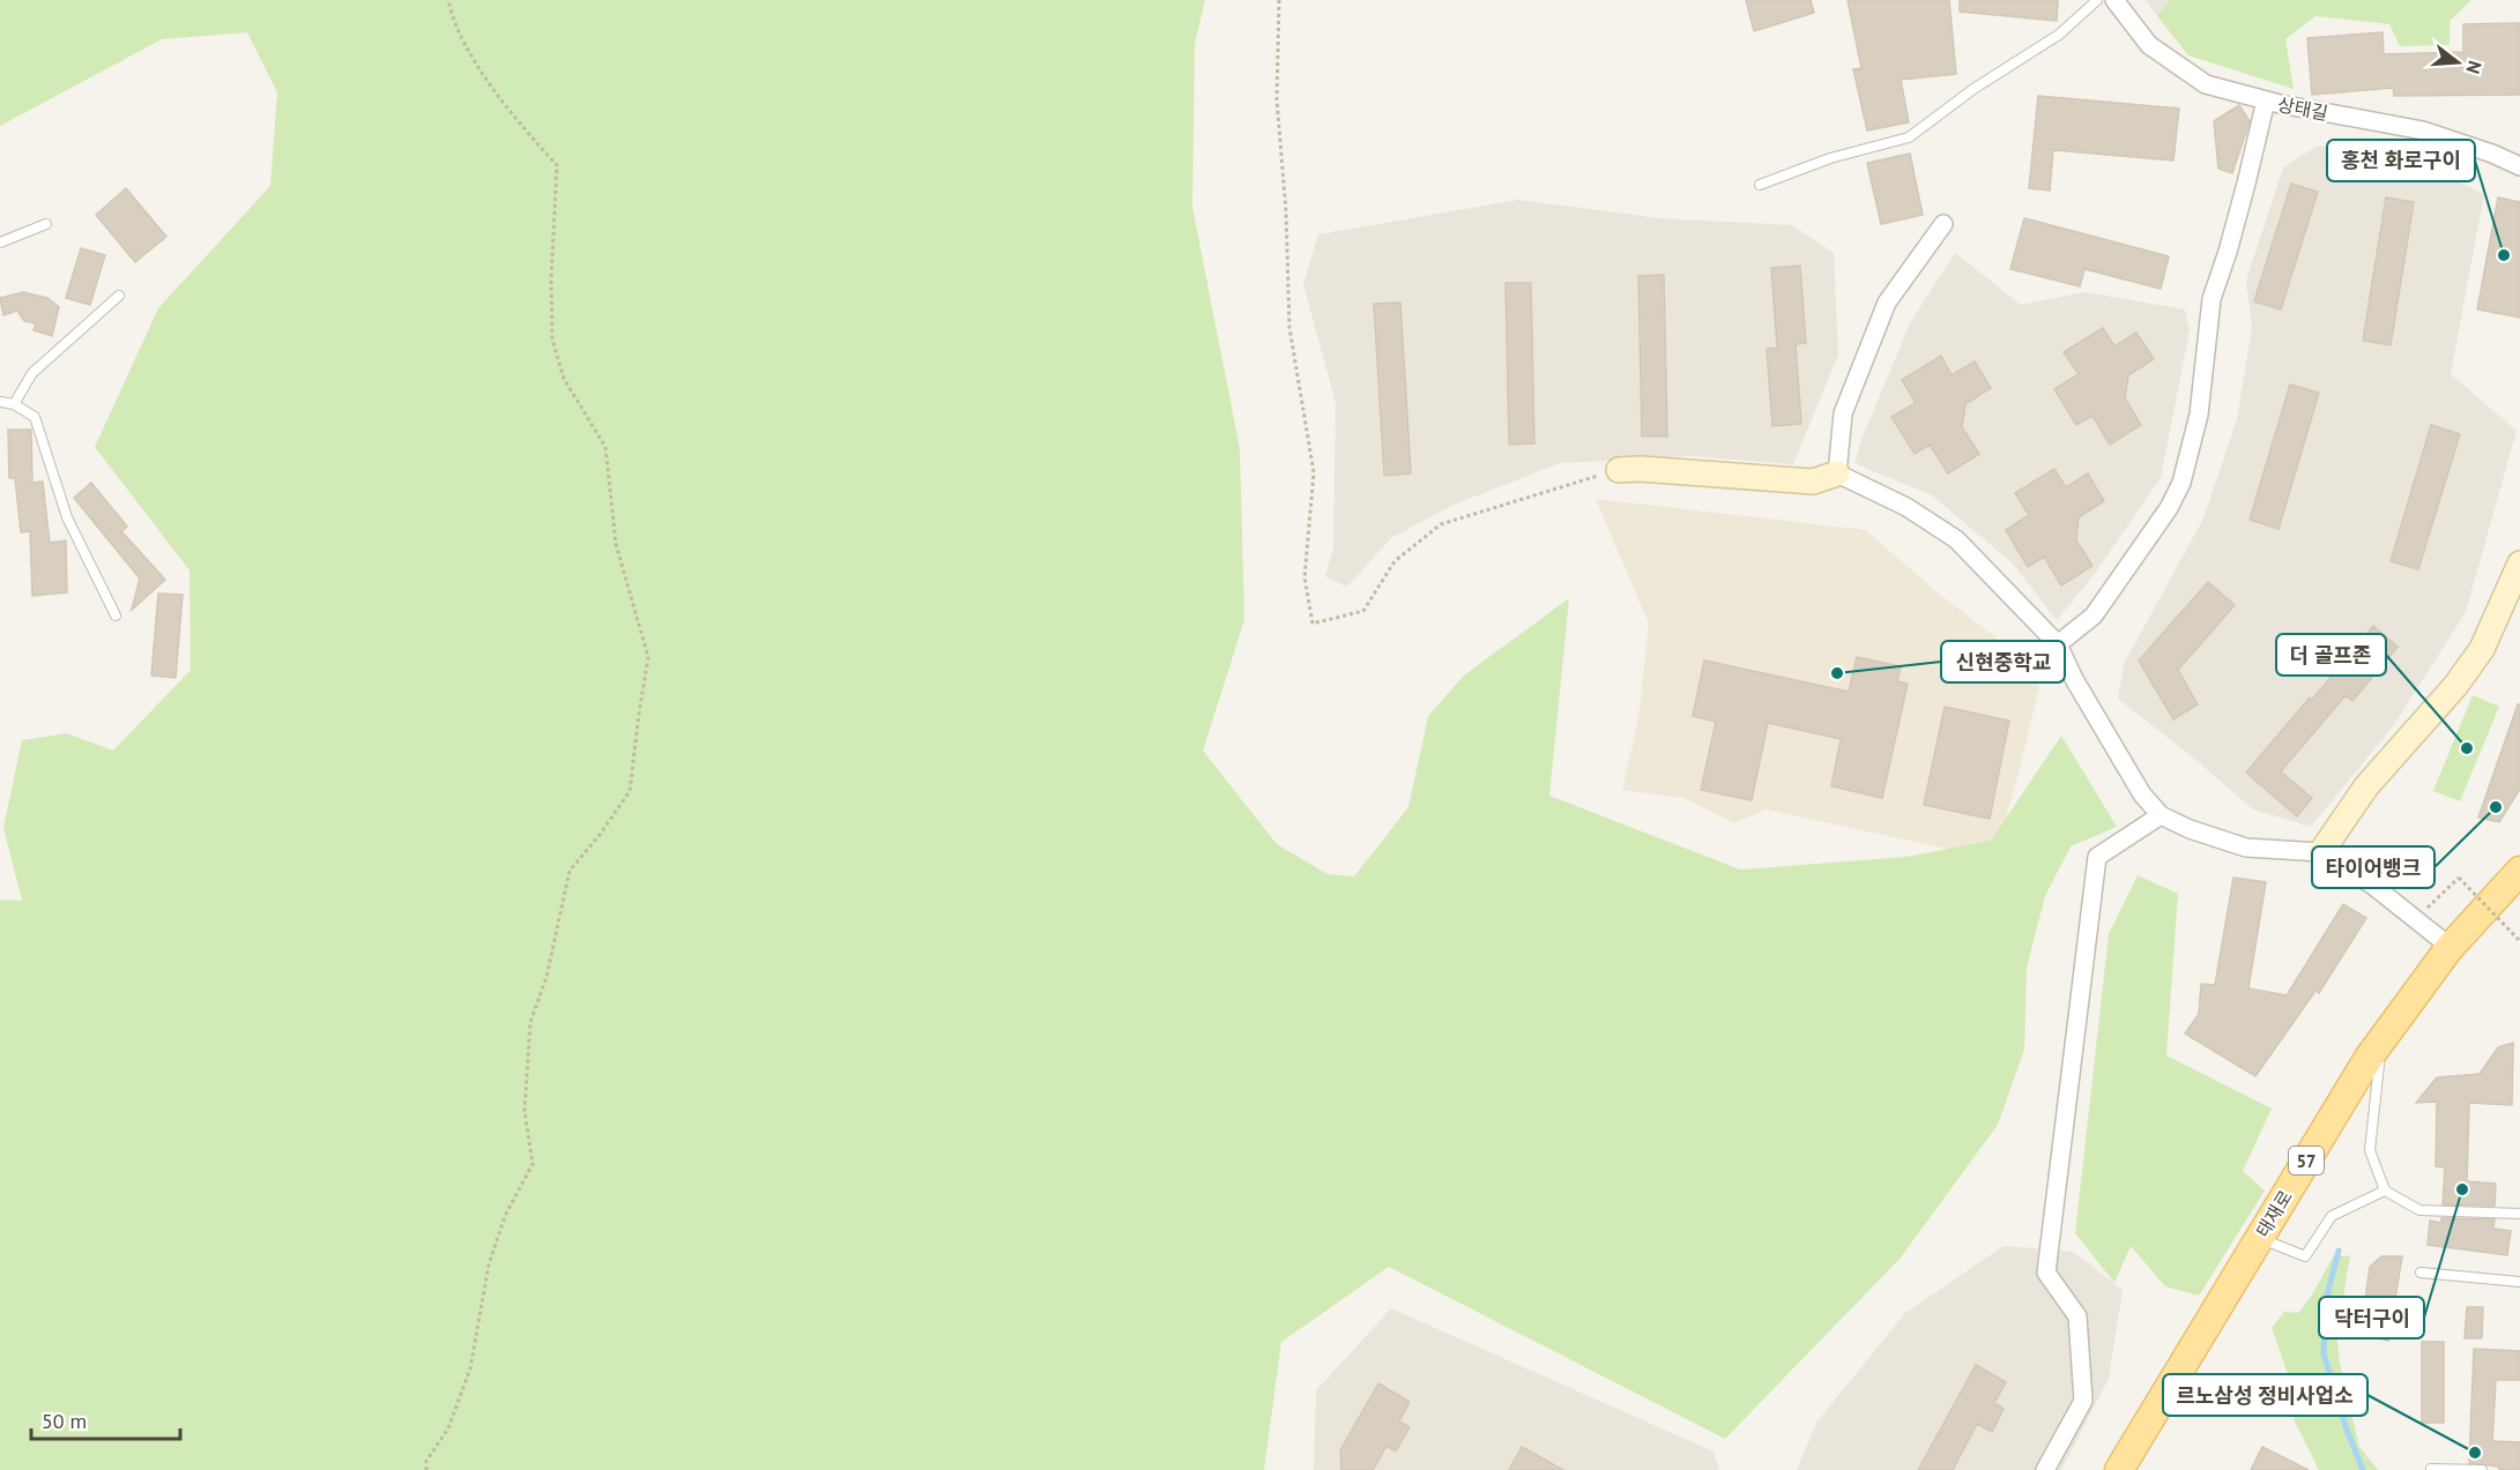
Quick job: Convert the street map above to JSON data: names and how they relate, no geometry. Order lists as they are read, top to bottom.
{
  "streets": {
    "main road": ["57", "태재로"],
    "street": ["상태길"]
  },
  "places": [
    "홍천 화로구이",
    "신현중학교",
    "더 골프존",
    "타이어뱅크",
    "닥터구이",
    "르노삼성 정비사업소"
  ],
  "scale_bar": "50 m",
  "north": "right"
}
